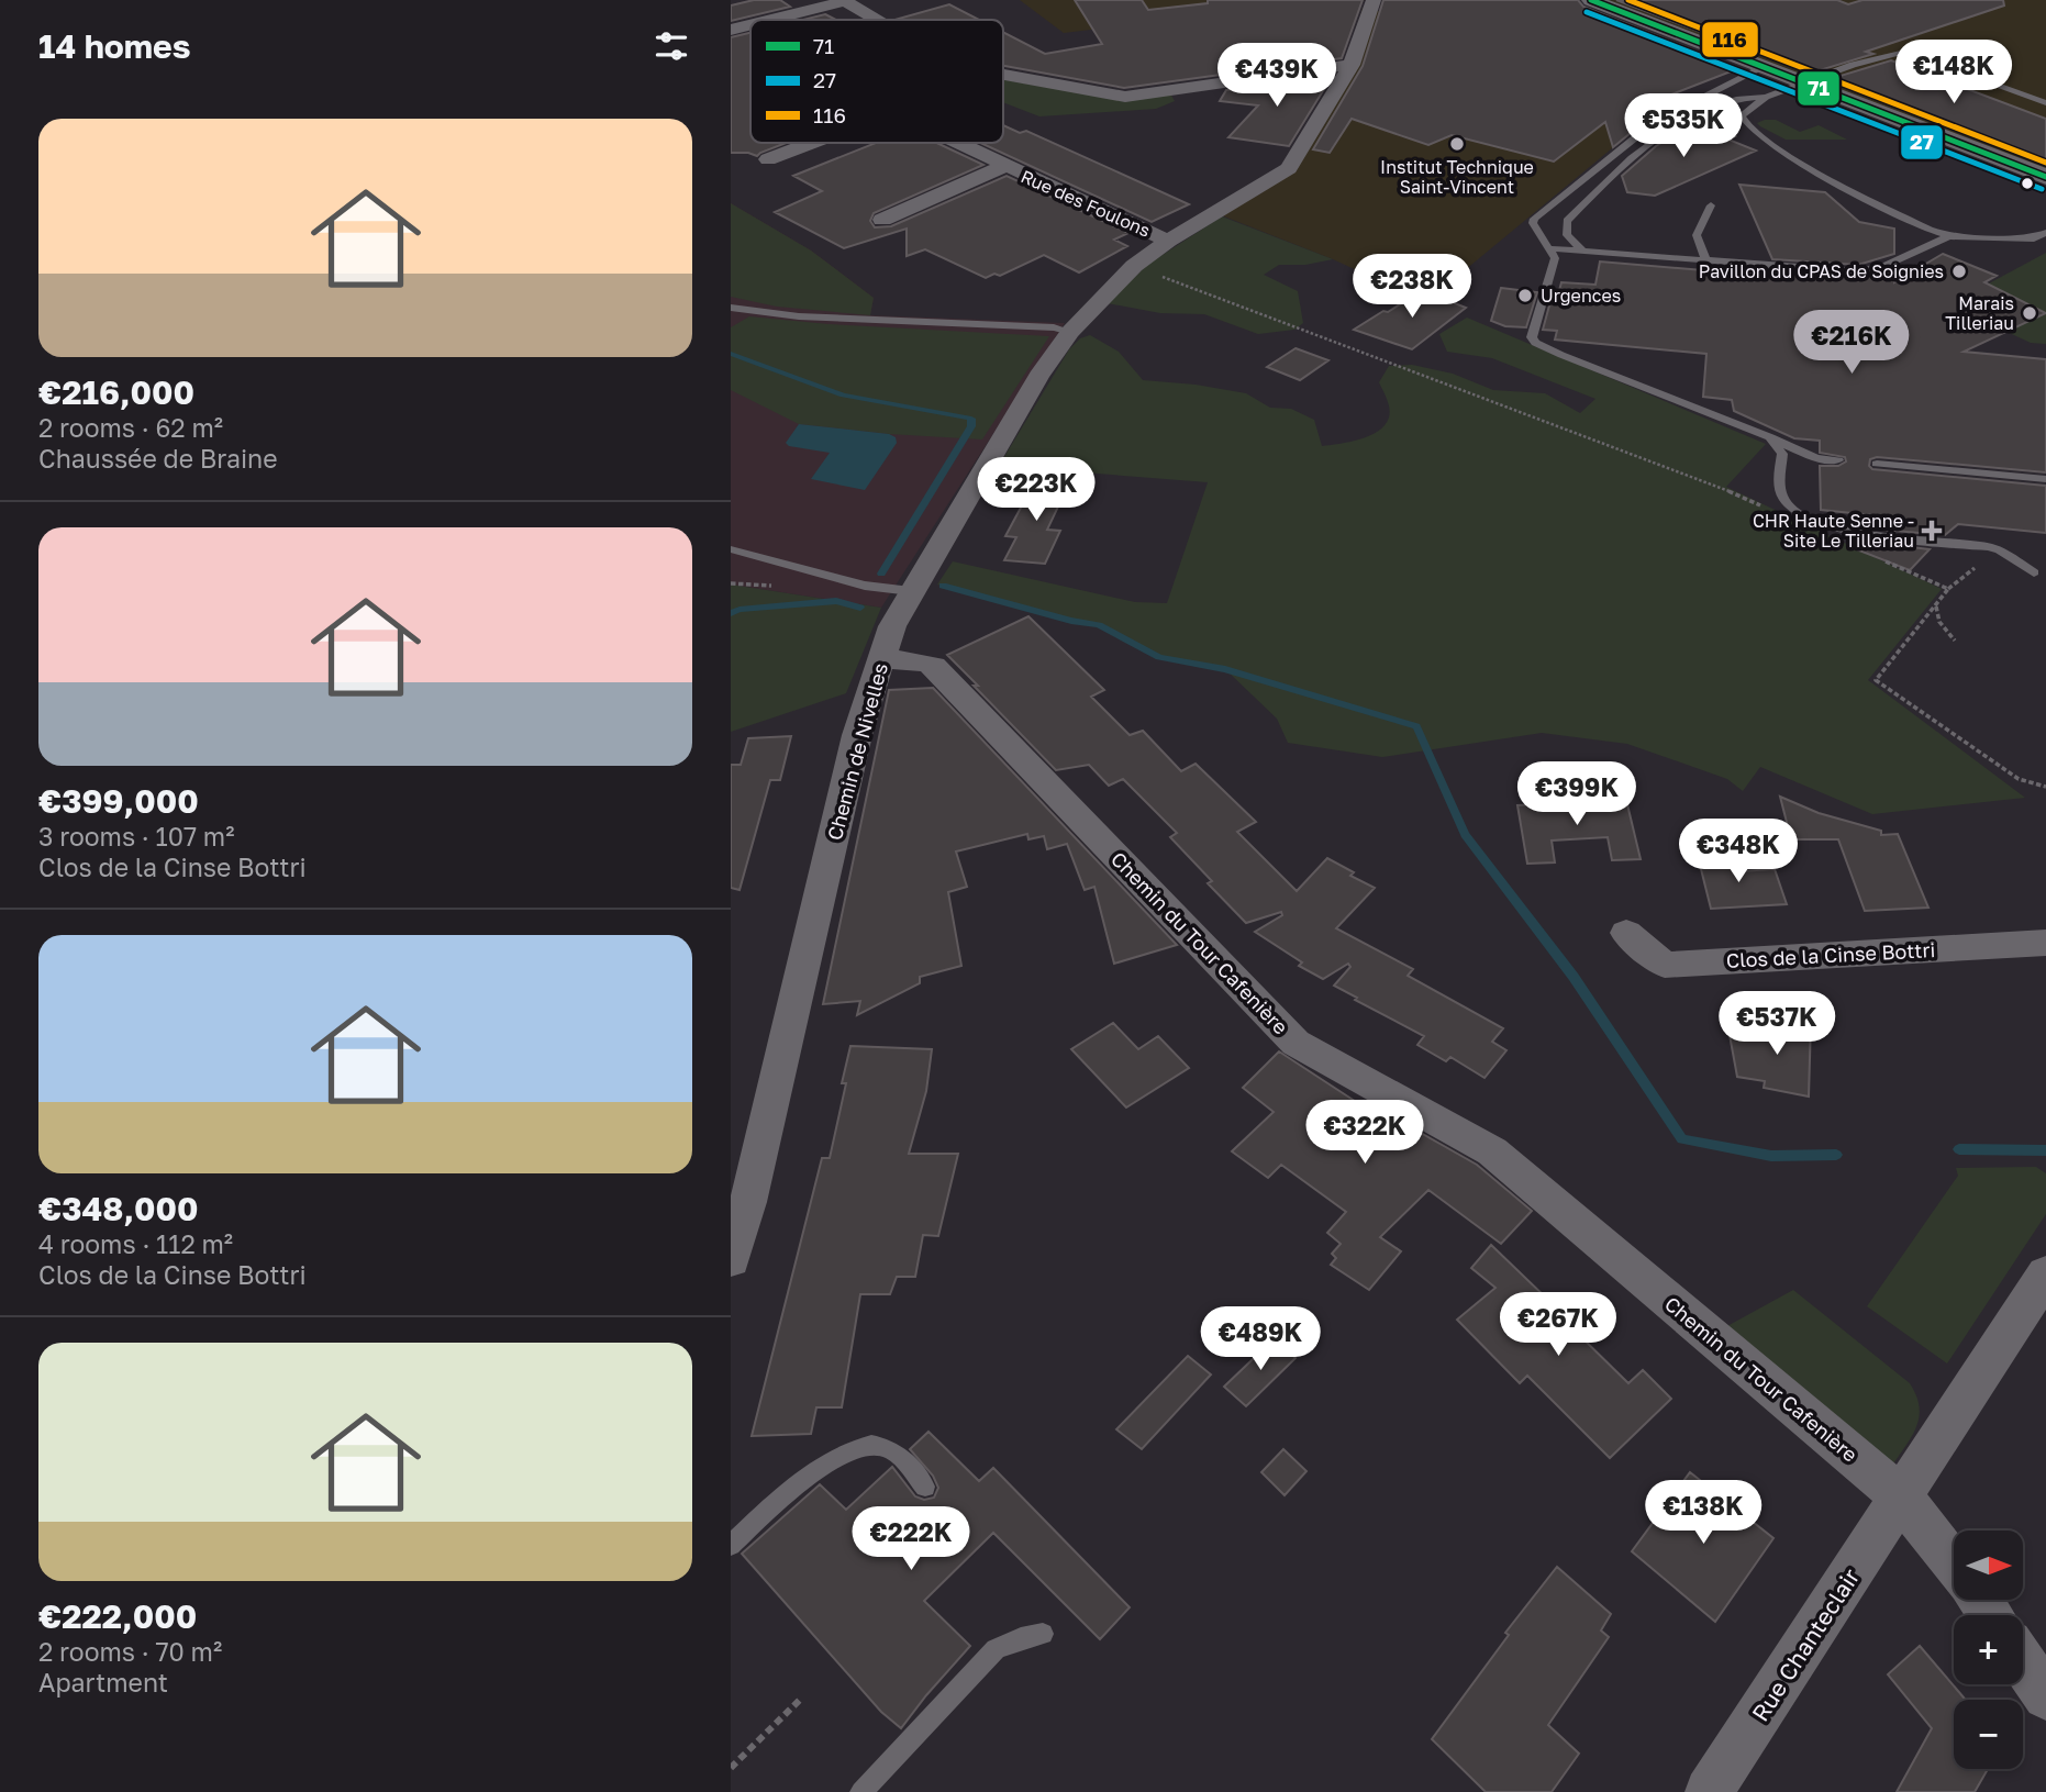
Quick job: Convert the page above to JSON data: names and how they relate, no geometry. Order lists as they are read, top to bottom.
{
  "streets": {
    "street": [
      "Rue des Foulons",
      "Chemin de Nivelles",
      "Chemin du Tour Cafenière",
      "Clos de la Cinse Bottri",
      "Rue Chanteclair"
    ]
  },
  "crossings": [
    ["Rue des Foulons", "Chemin de Nivelles"],
    ["Chemin de Nivelles", "Chemin du Tour Cafenière"],
    ["Chemin du Tour Cafenière", "Rue Chanteclair"]
  ],
  "places": {
    "other": [
      "Institut Technique Saint-Vincent",
      "Pavillon du CPAS de Soignies",
      "Urgences",
      "Marais Tilleriau"
    ],
    "health": ["CHR Haute Senne - Site Le Tilleriau"]
  },
  "lines": ["transit line 71", "transit line 116", "transit line 27"],
  "legend": ["71", "27", "116"],
  "north": "right",
  "page": {
    "heading": "14 homes",
    "price": [
      "€148K",
      "€439K",
      "€535K",
      "€238K",
      "€216K",
      "€223K",
      "€399K",
      "€348K",
      "€537K",
      "€322K",
      "€267K",
      "€489K",
      "€138K",
      "€222K"
    ],
    "list": [
      {
        "name": "€216,000",
        "note": "2 rooms · 62 m² · Chaussée de Braine"
      },
      {
        "name": "€399,000",
        "note": "3 rooms · 107 m² · Clos de la Cinse Bottri"
      },
      {
        "name": "€348,000",
        "note": "4 rooms · 112 m² · Clos de la Cinse Bottri"
      },
      {
        "name": "€222,000",
        "note": "2 rooms · 70 m² · Apartment"
      }
    ],
    "map_buttons": ["+", "−"]
  }
}
